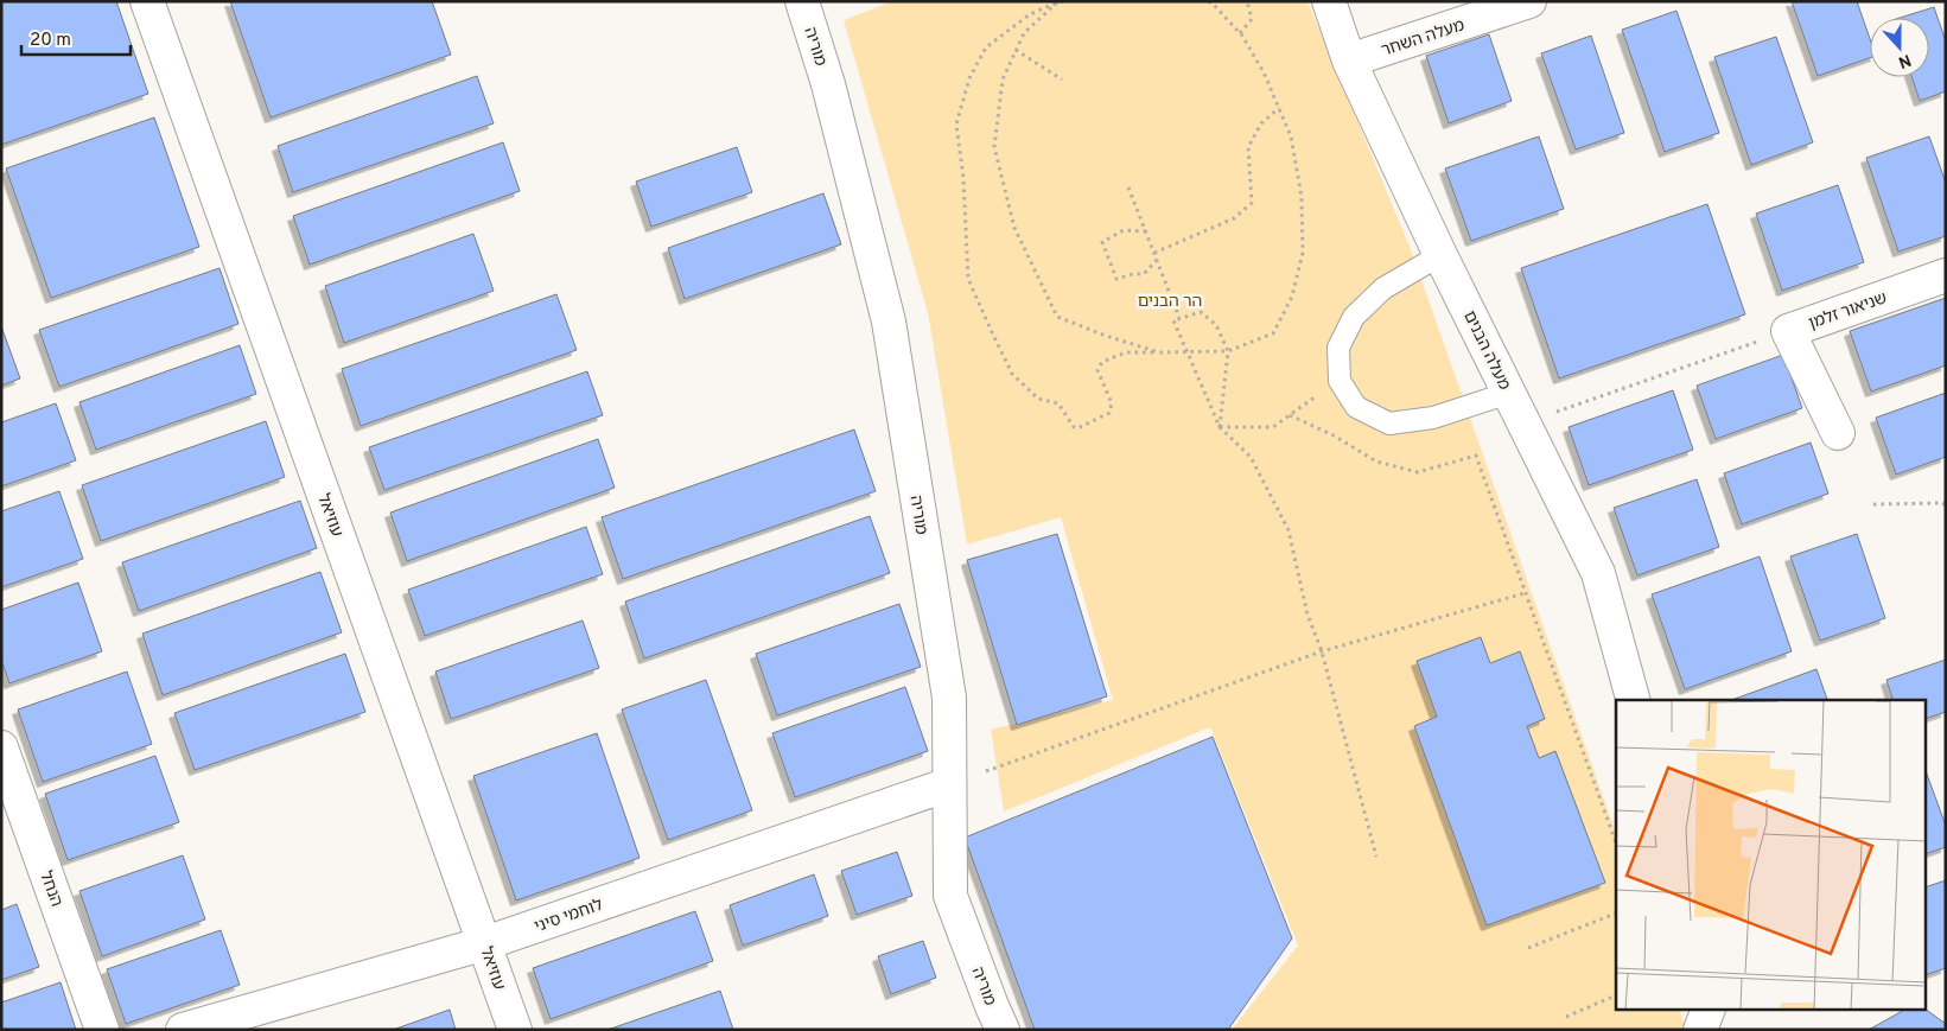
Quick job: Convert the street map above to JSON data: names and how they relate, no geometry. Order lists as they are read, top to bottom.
{
  "streets": {
    "street": [
      "מעלה השחר",
      "מוריה",
      "שניאור זלמן",
      "מעלה הבנים",
      "עוזיאל",
      "הנחל",
      "לוחמי סיני"
    ]
  },
  "crossings": [
    ["מעלה השחר", "מעלה הבנים"],
    ["מוריה", "לוחמי סיני"],
    ["עוזיאל", "לוחמי סיני"]
  ],
  "parks": ["הר הבנים"],
  "scale_bar": "20 m",
  "north": "bottom"
}
